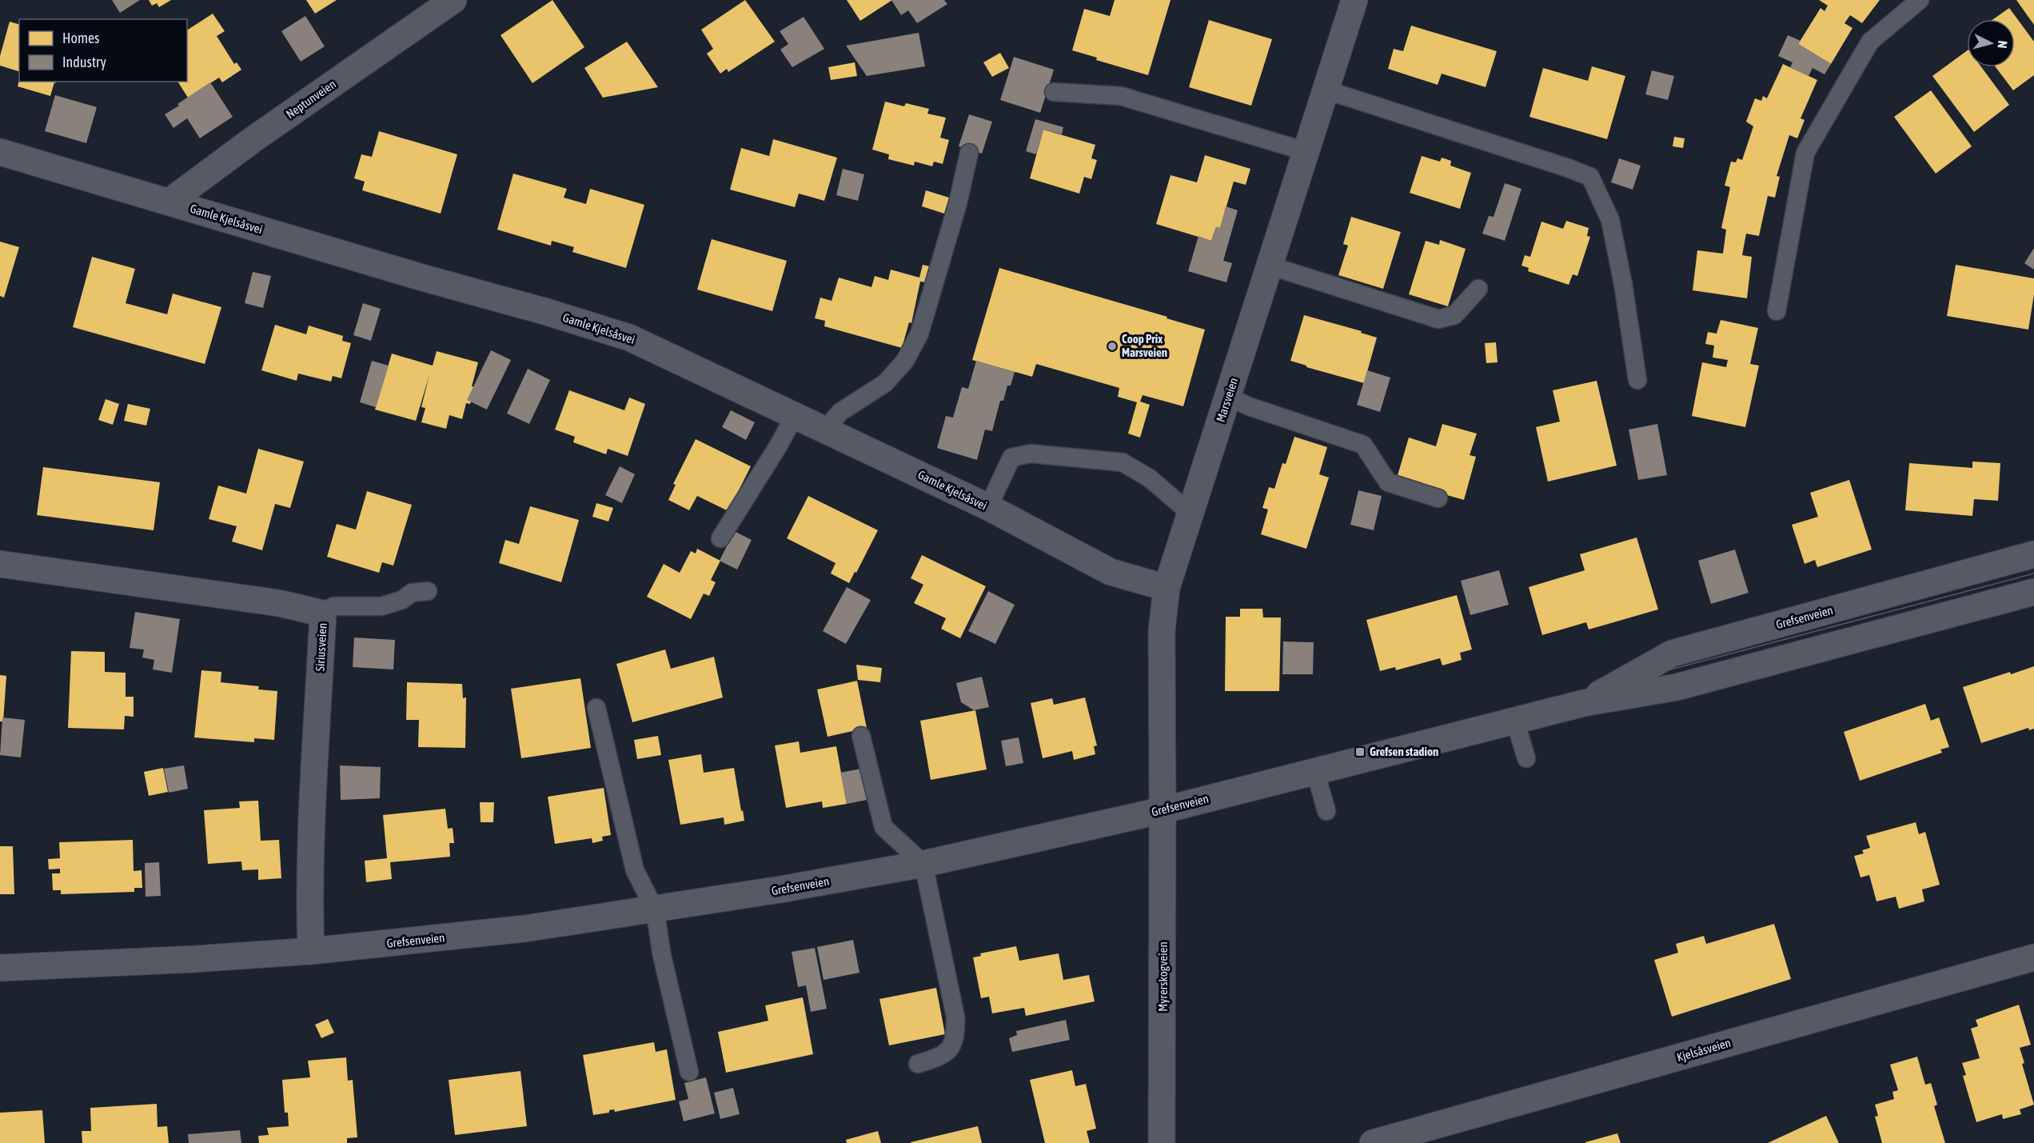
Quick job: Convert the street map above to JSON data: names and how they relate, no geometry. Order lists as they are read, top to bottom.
{
  "streets": {
    "street": [
      "Neptunveien",
      "Gamle Kjelsåsvei",
      "Marsveien",
      "Grefsenveien",
      "Siriusveien",
      "Myrerskogveien",
      "Kjelsåsveien"
    ]
  },
  "crossings": [
    ["Neptunveien", "Gamle Kjelsåsvei"],
    ["Gamle Kjelsåsvei", "Marsveien"],
    ["Marsveien", "Grefsenveien"],
    ["Marsveien", "Myrerskogveien"],
    ["Grefsenveien", "Siriusveien"],
    ["Grefsenveien", "Myrerskogveien"]
  ],
  "places": {
    "other": ["Coop Prix Marsveien"],
    "transit": ["Grefsen stadion"]
  },
  "legend": ["Homes", "Industry"],
  "north": "right"
}
